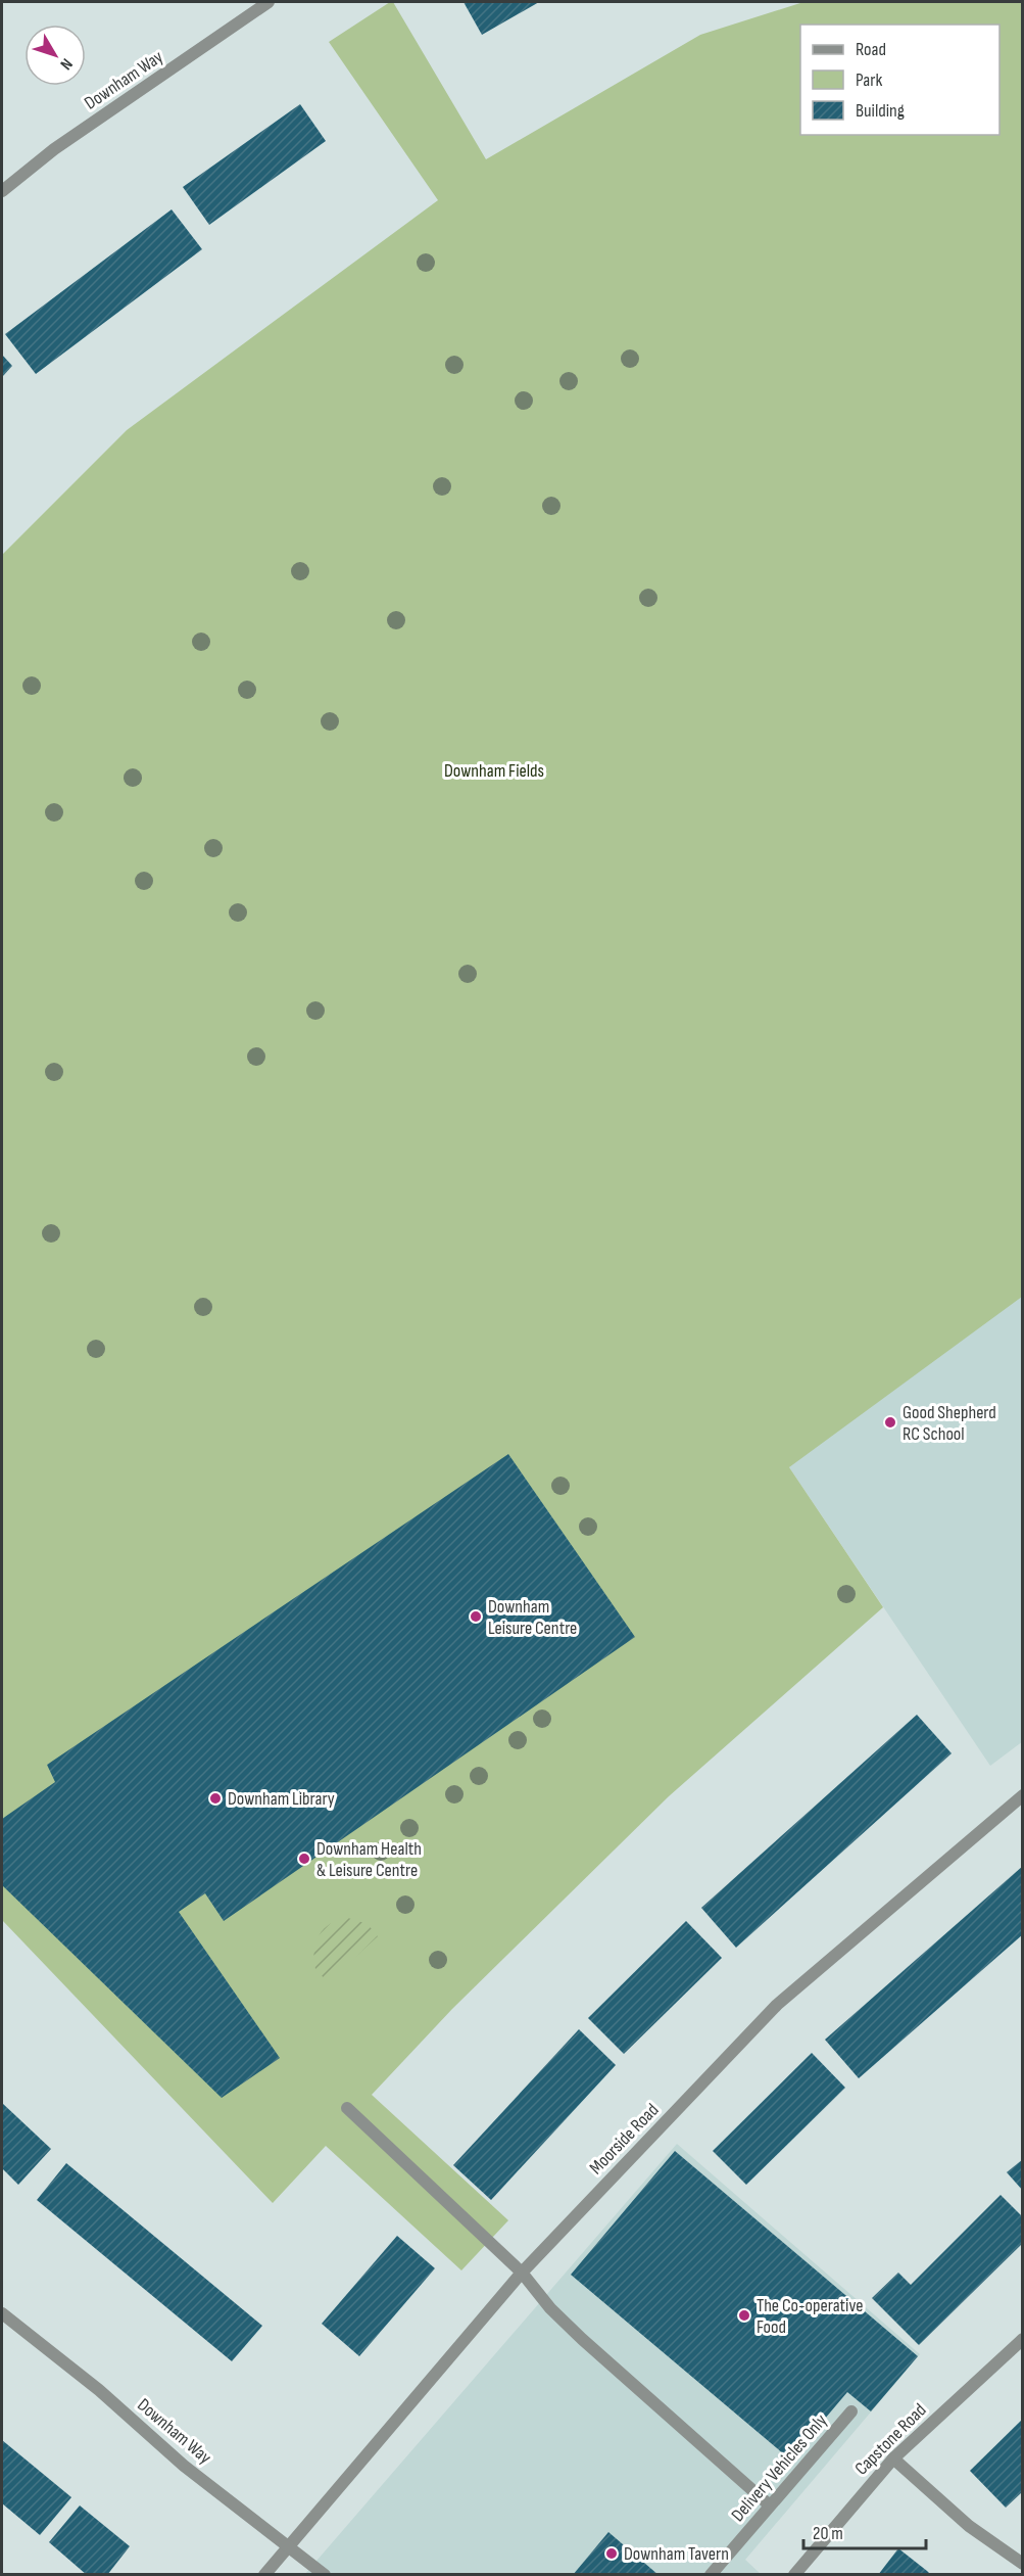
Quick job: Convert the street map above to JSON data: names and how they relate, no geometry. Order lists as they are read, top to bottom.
{
  "streets": {
    "street": [
      "Downham Way",
      "Moorside Road",
      "Capstone Road",
      "Delivery Vehicles Only"
    ]
  },
  "crossings": [
    ["Downham Way", "Moorside Road"]
  ],
  "parks": ["Downham Fields"],
  "places": [
    "Good Shepherd RC School",
    "Downham Leisure Centre",
    "Downham Library",
    "Downham Health & Leisure Centre",
    "The Co-operative Food",
    "Downham Tavern"
  ],
  "legend": ["Road", "Park", "Building"],
  "scale_bar": "20 m",
  "north": "bottom right"
}
